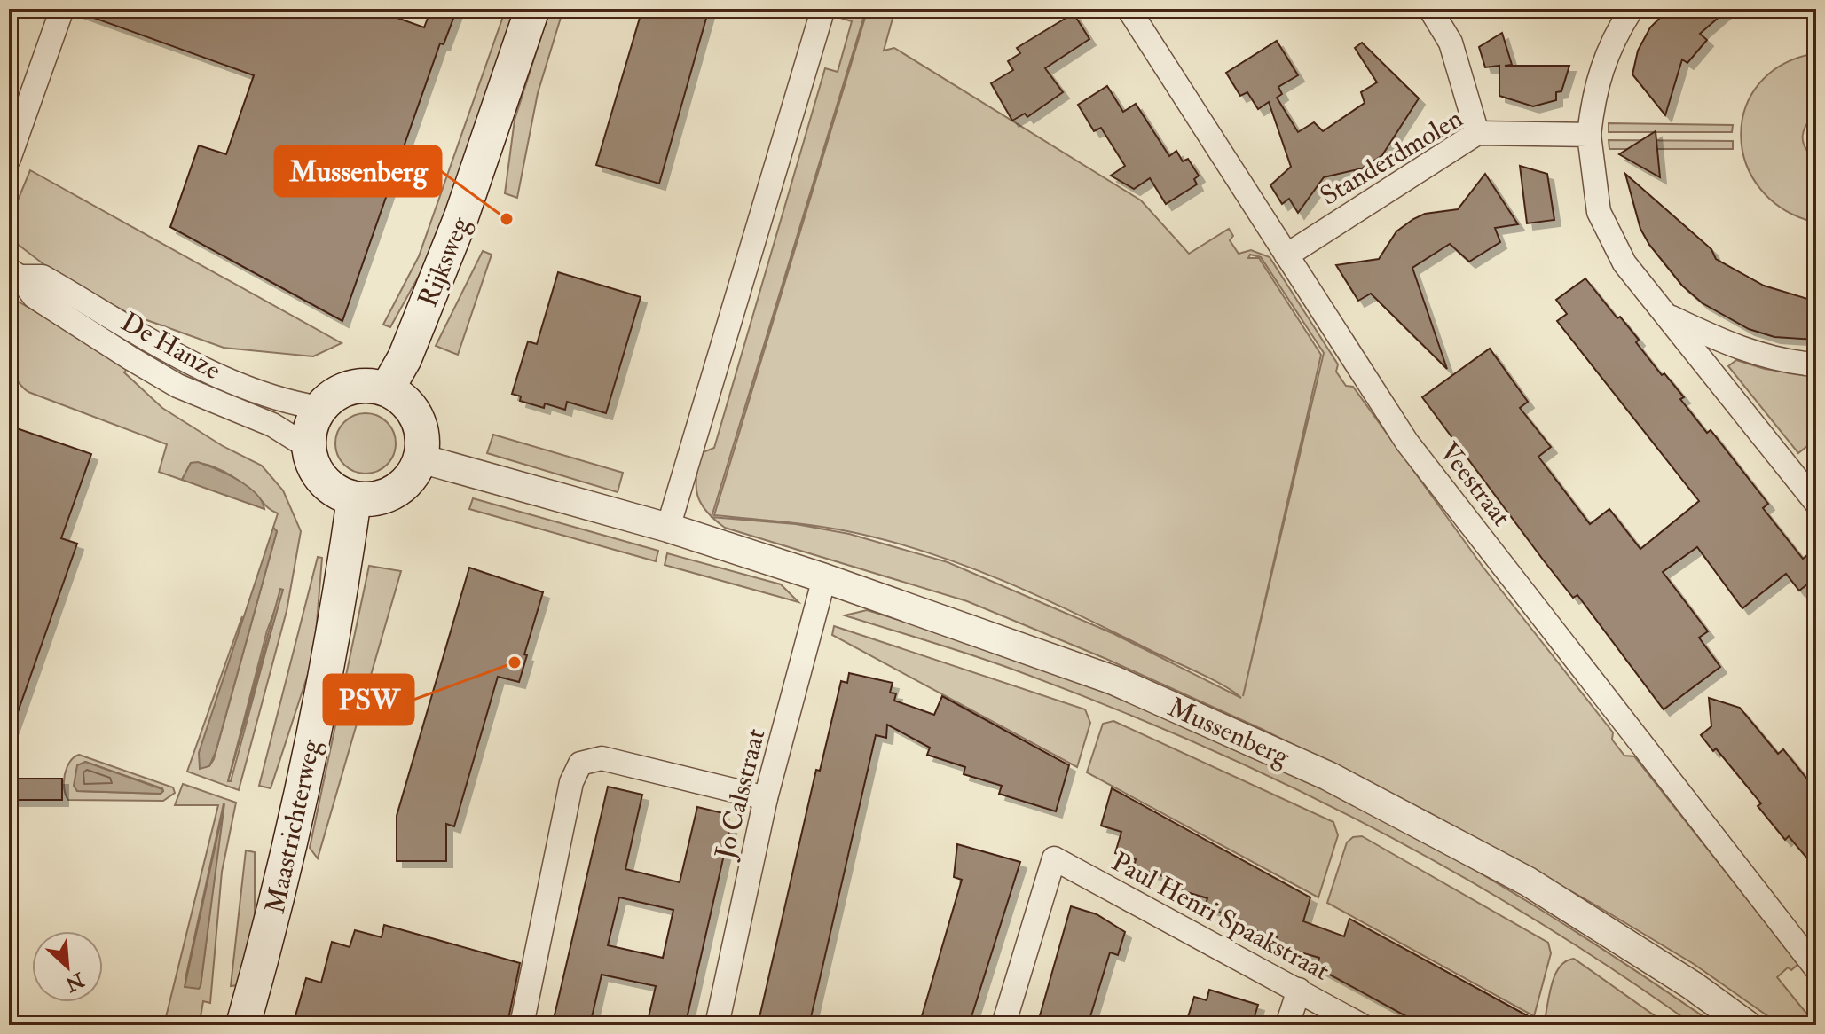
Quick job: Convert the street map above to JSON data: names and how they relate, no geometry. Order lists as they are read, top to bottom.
{
  "streets": {
    "main road": ["Rijksweg", "Maastrichterweg"],
    "street": [
      "Standerdmolen",
      "De Hanze",
      "Veestraat",
      "Mussenberg",
      "Jo Calsstraat",
      "Paul Henri Spaakstraat"
    ]
  },
  "crossings": [
    ["Standerdmolen", "Veestraat"],
    ["Rijksweg", "De Hanze"],
    ["Rijksweg", "Mussenberg"],
    ["Rijksweg", "Maastrichterweg"],
    ["De Hanze", "Mussenberg"],
    ["De Hanze", "Maastrichterweg"],
    ["Mussenberg", "Jo Calsstraat"],
    ["Mussenberg", "Maastrichterweg"]
  ],
  "places": ["Mussenberg", "PSW"],
  "north": "bottom right"
}
